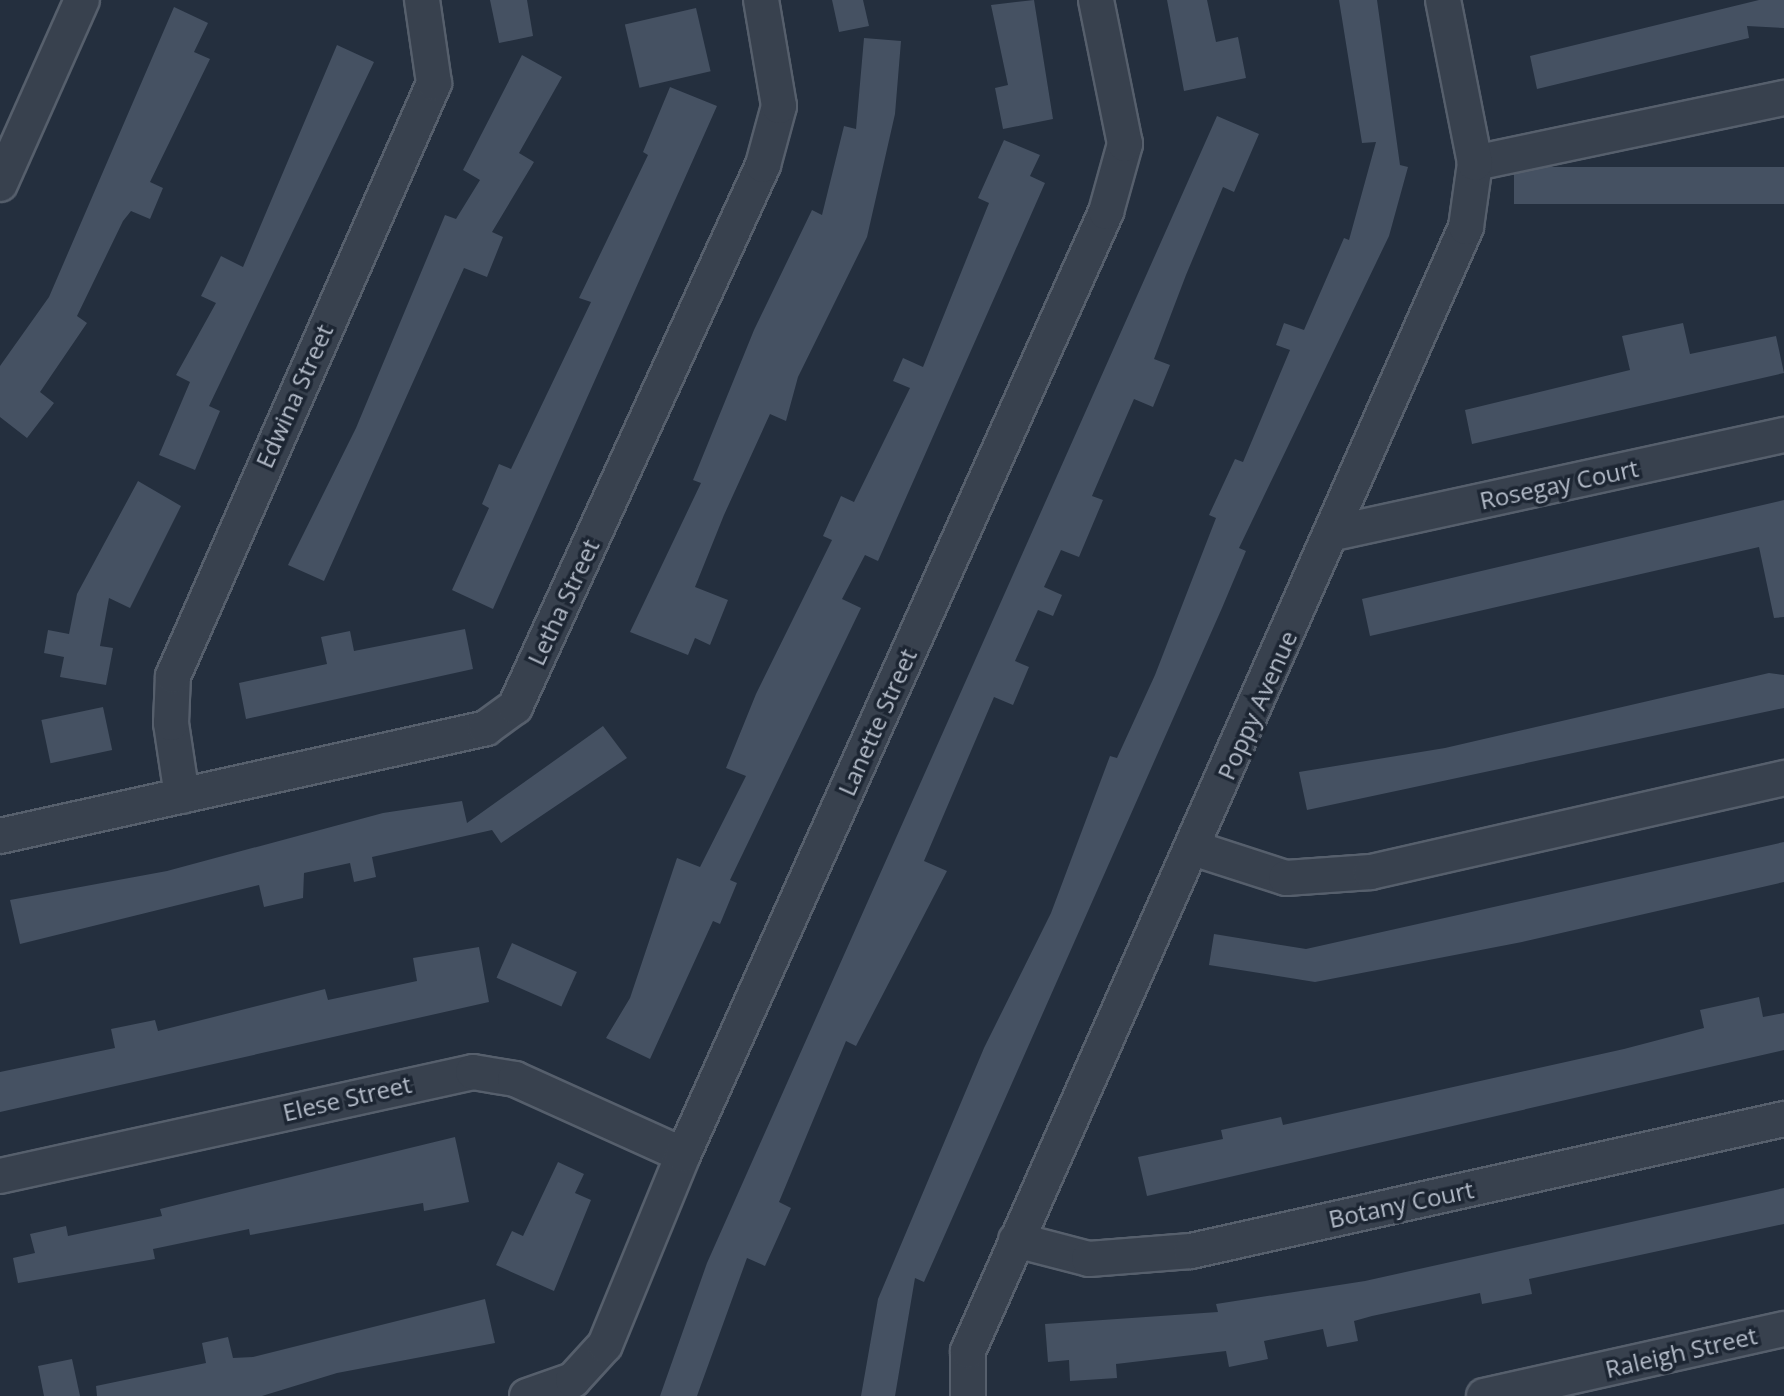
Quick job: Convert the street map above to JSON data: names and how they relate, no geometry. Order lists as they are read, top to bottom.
{
  "streets": {
    "street": [
      "Edwina Street",
      "Rosegay Court",
      "Letha Street",
      "Poppy Avenue",
      "Lanette Street",
      "Elese Street",
      "Botany Court",
      "Raleigh Street"
    ]
  },
  "crossings": [
    ["Edwina Street", "Letha Street"],
    ["Rosegay Court", "Poppy Avenue"],
    ["Poppy Avenue", "Botany Court"],
    ["Lanette Street", "Elese Street"]
  ]
}
